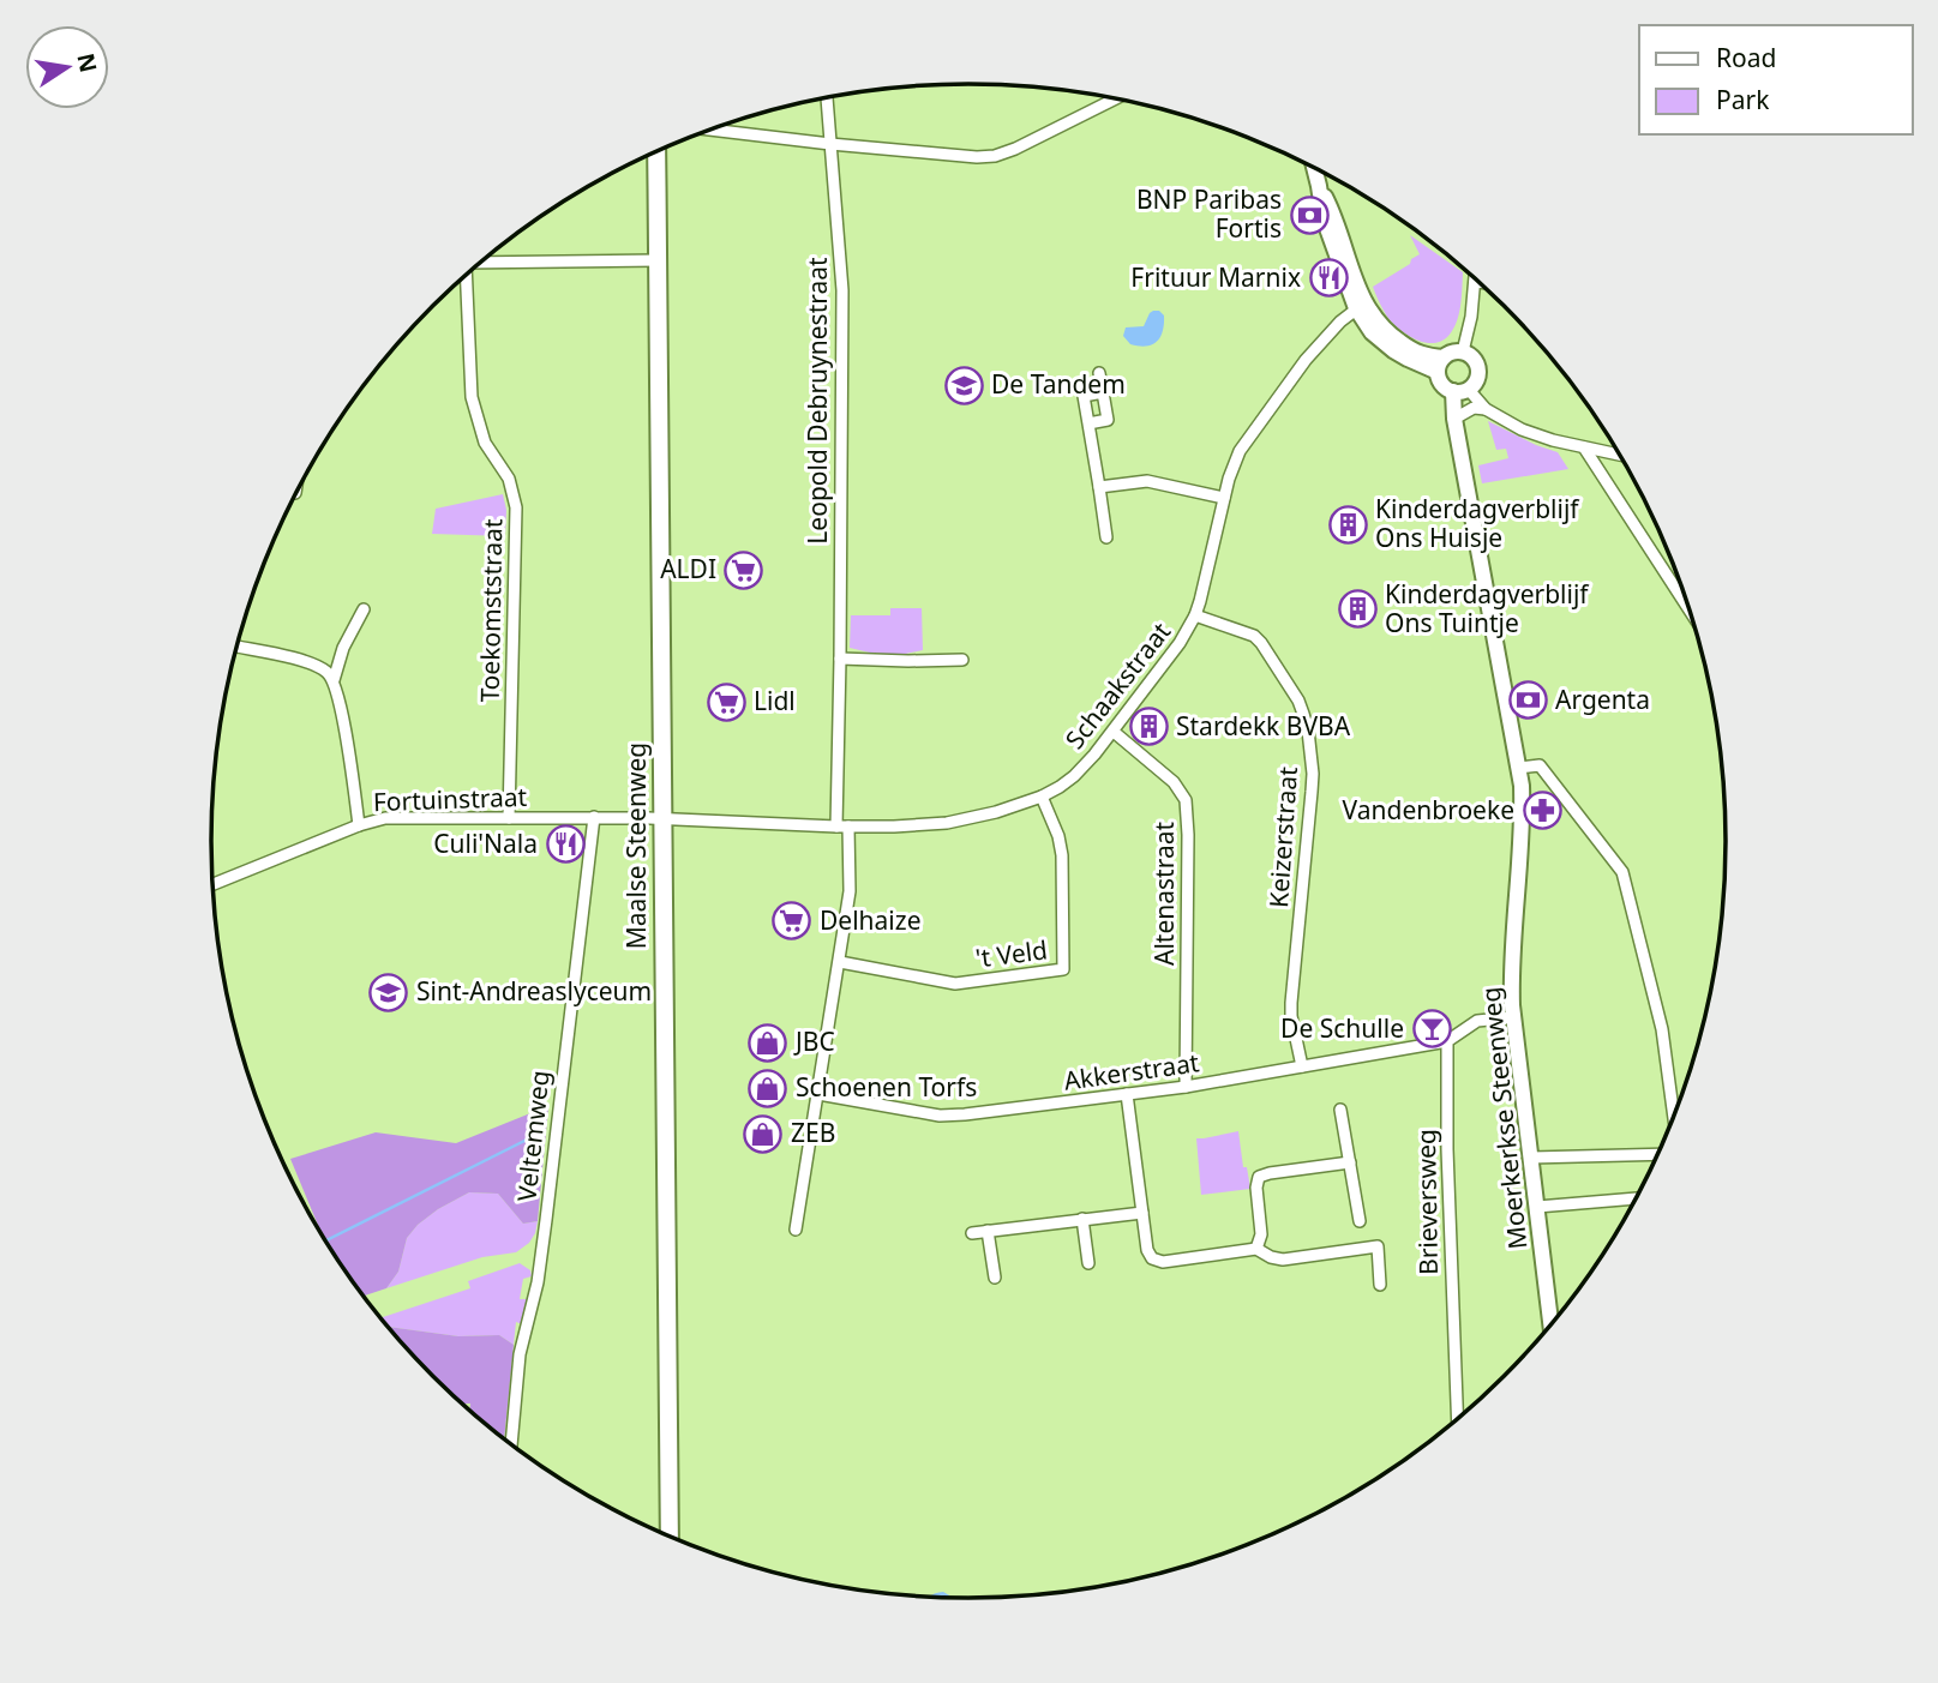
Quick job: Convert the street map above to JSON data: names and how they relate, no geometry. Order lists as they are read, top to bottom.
{
  "streets": {
    "main road": ["Maalse Steenweg"],
    "street": [
      "Leopold Debruynestraat",
      "Toekomststraat",
      "Schaakstraat",
      "Fortuinstraat",
      "Keizerstraat",
      "Altenastraat",
      "'t Veld",
      "Akkerstraat",
      "Moerkerkse Steenweg",
      "Veltemweg",
      "Brieversweg"
    ]
  },
  "crossings": [
    ["Leopold Debruynestraat", "Schaakstraat"],
    ["Leopold Debruynestraat", "'t Veld"],
    ["Leopold Debruynestraat", "Akkerstraat"],
    ["Toekomststraat", "Fortuinstraat"],
    ["Schaakstraat", "Fortuinstraat"],
    ["Schaakstraat", "Keizerstraat"],
    ["Schaakstraat", "Maalse Steenweg"],
    ["Schaakstraat", "Altenastraat"],
    ["Schaakstraat", "'t Veld"],
    ["Fortuinstraat", "Maalse Steenweg"],
    ["Fortuinstraat", "Veltemweg"],
    ["Keizerstraat", "Akkerstraat"],
    ["Altenastraat", "Akkerstraat"],
    ["Akkerstraat", "Brieversweg"]
  ],
  "places": {
    "bank": ["BNP Paribas Fortis", "Argenta"],
    "restaurant": ["Frituur Marnix", "Culi'Nala"],
    "school or university": ["De Tandem", "Sint-Andreaslyceum"],
    "building": ["Kinderdagverblijf Ons Huisje", "Kinderdagverblijf Ons Tuintje", "Stardekk BVBA"],
    "supermarket": ["ALDI", "Lidl", "Delhaize"],
    "pharmacy": ["Vandenbroeke"],
    "bar": ["De Schulle"],
    "shop": ["JBC", "Schoenen Torfs", "ZEB"]
  },
  "legend": ["Road", "Park"],
  "north": "right"
}
